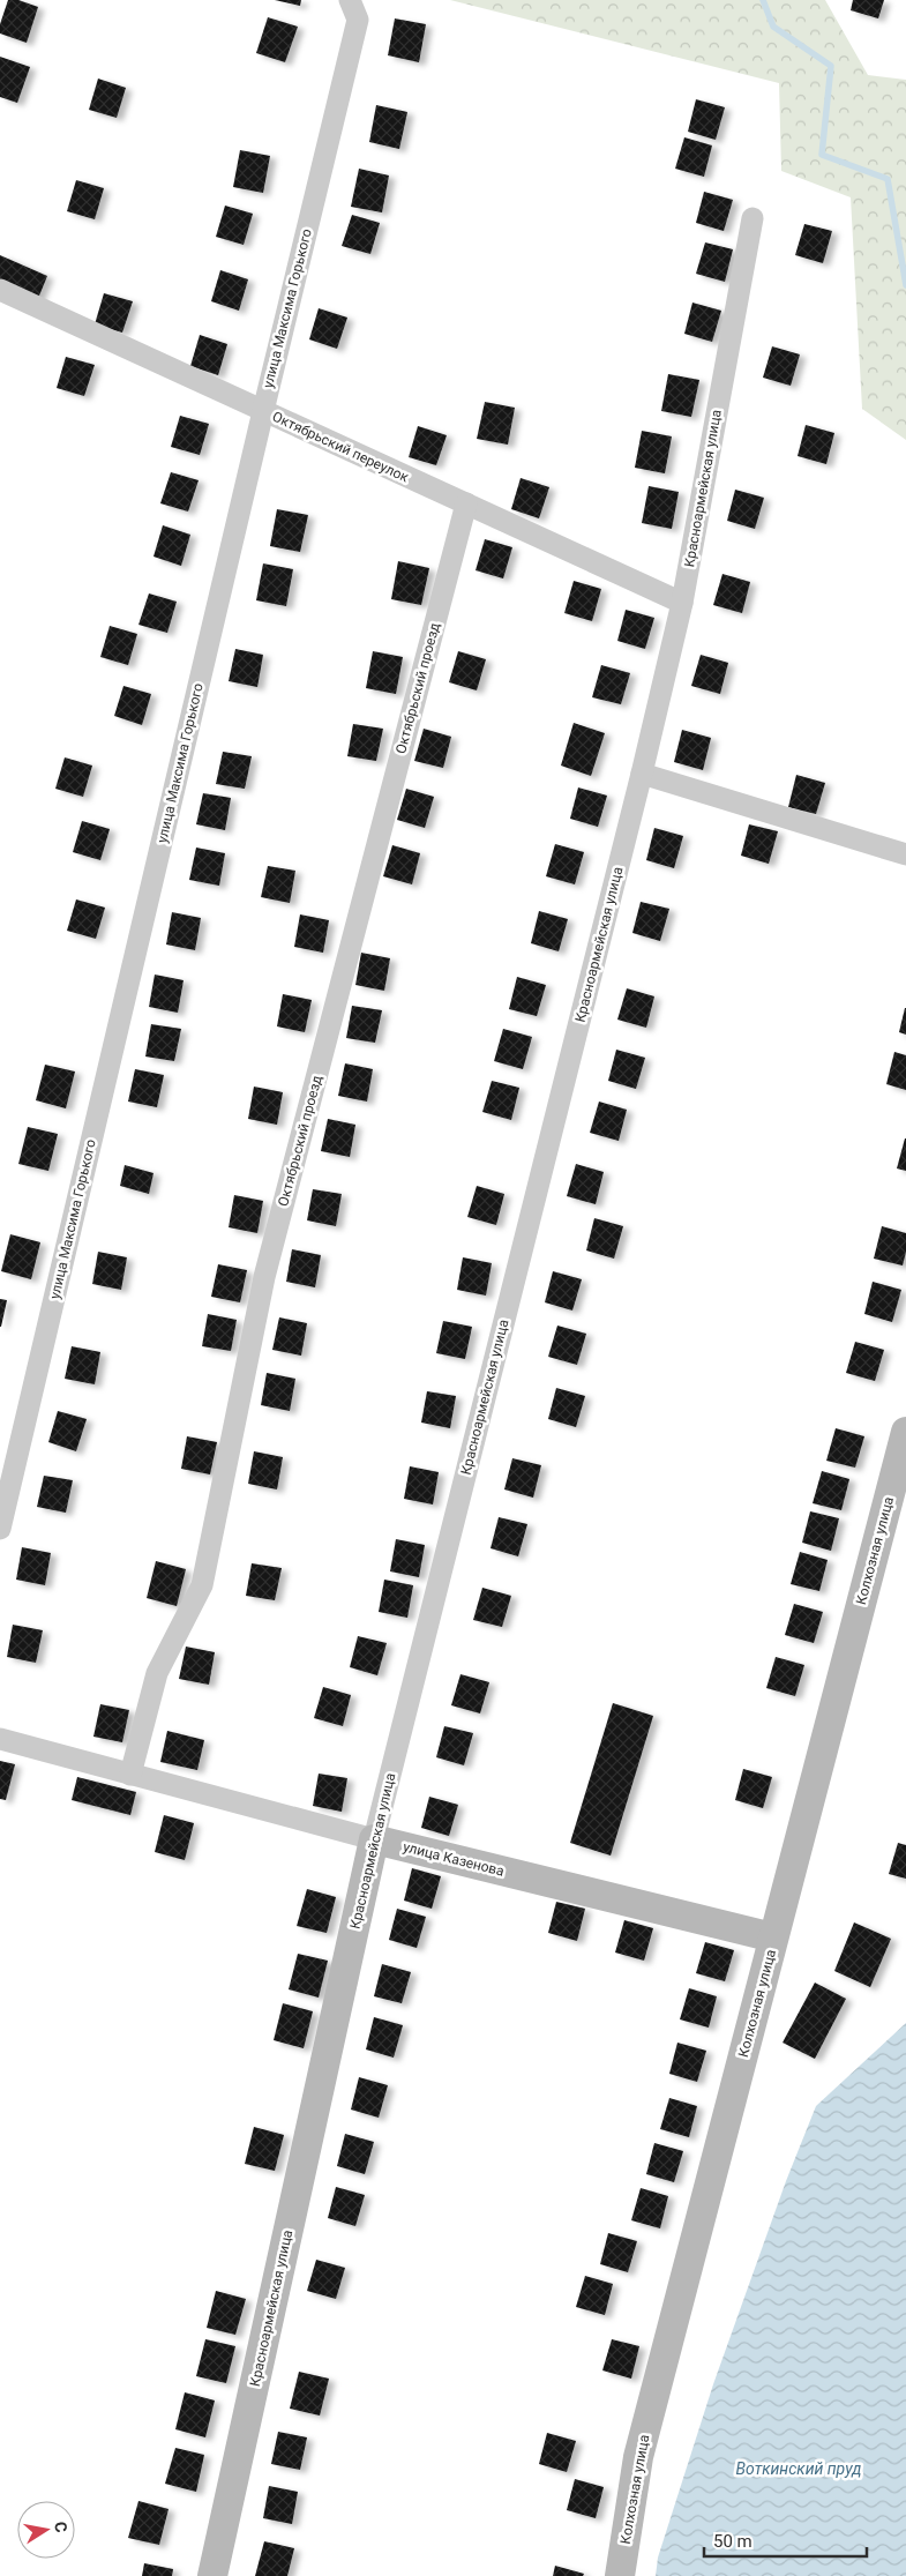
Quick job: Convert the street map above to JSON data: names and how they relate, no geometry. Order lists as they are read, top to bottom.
{
  "streets": {
    "street": [
      "улица Максима Горького",
      "Октябрьский переулок",
      "Красноармейская улица",
      "Октябрьский проезд",
      "Колхозная улица",
      "улица Казенова"
    ]
  },
  "crossings": [
    ["улица Максима Горького", "Октябрьский переулок"],
    ["Октябрьский переулок", "Красноармейская улица"],
    ["Октябрьский переулок", "Октябрьский проезд"],
    ["Красноармейская улица", "улица Казенова"],
    ["Октябрьский проезд", "улица Казенова"],
    ["Колхозная улица", "улица Казенова"]
  ],
  "water": ["Воткинский пруд"],
  "scale_bar": "50 m",
  "north": "right"
}
